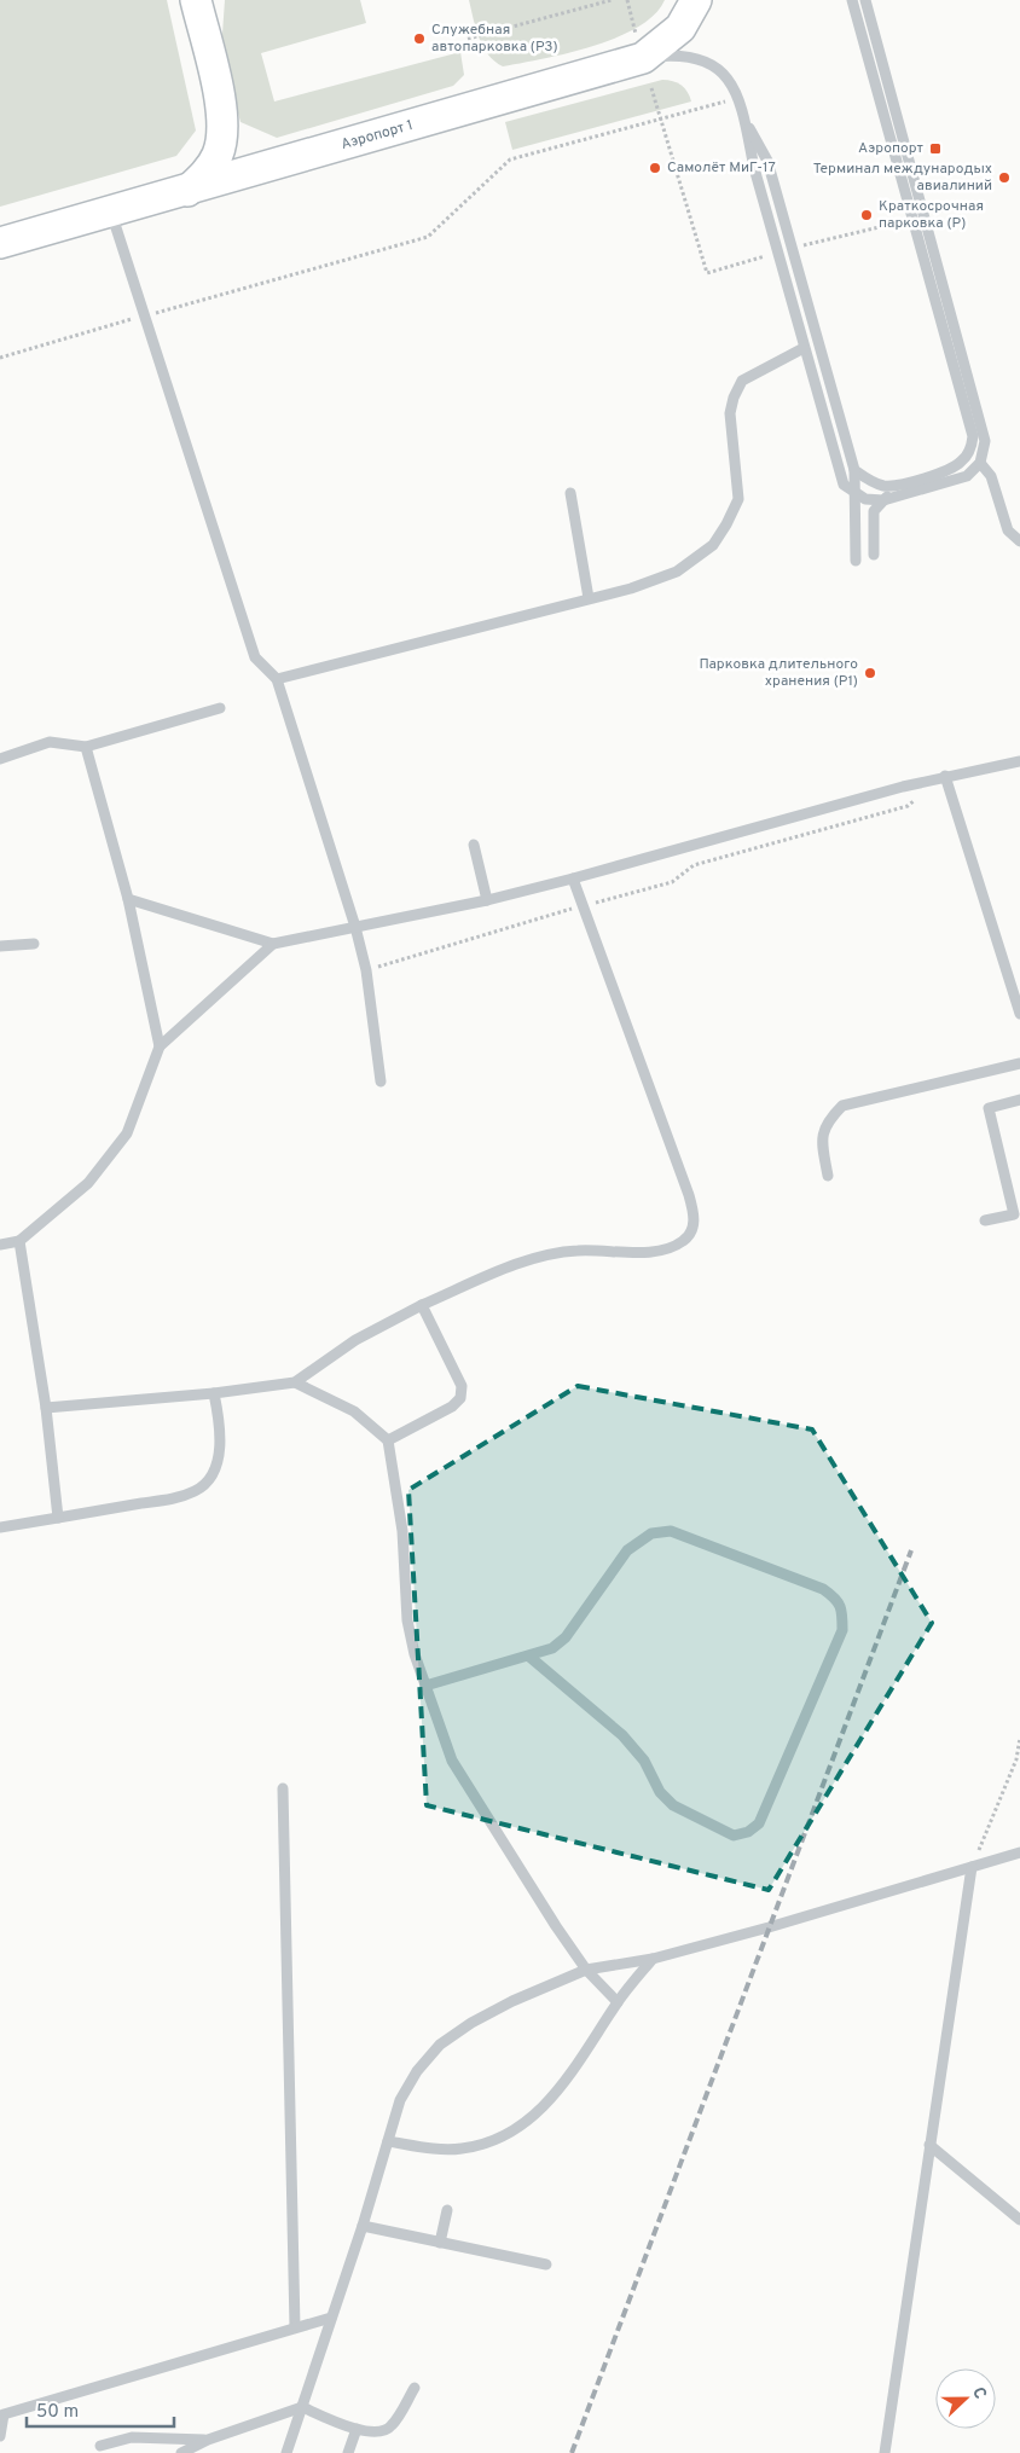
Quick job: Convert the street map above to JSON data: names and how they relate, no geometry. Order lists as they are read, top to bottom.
{
  "streets": {
    "main road": ["Аэропорт 1"]
  },
  "places": {
    "other": [
      "Служебная автопарковка (P3)",
      "Самолёт МиГ-17",
      "Терминал международых авиалиний",
      "Краткосрочная парковка (P)",
      "Парковка длительного хранения (P1)"
    ],
    "transit": ["Аэропорт"]
  },
  "scale_bar": "50 m",
  "north": "right"
}
